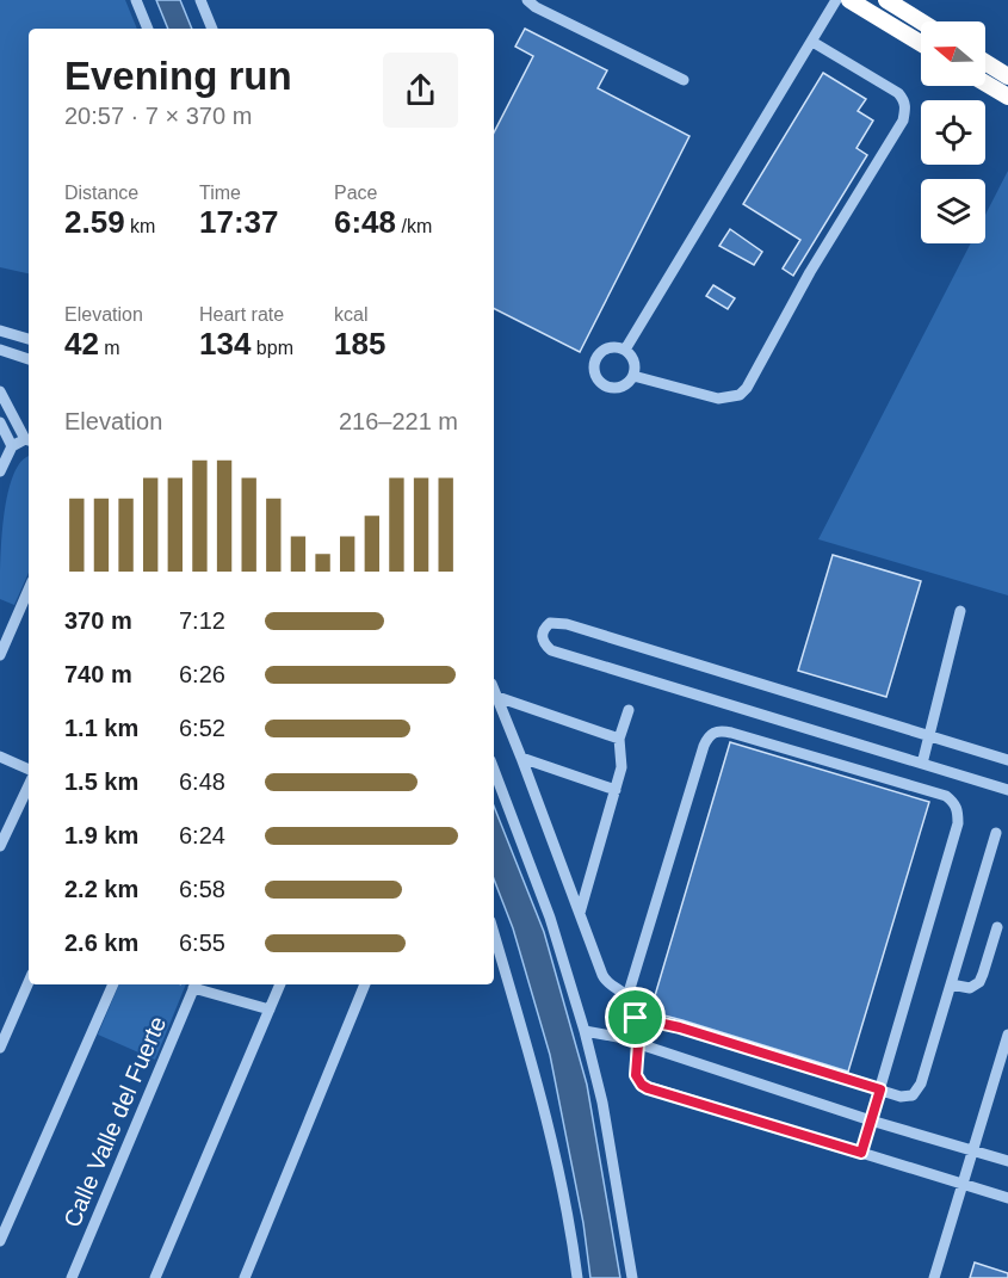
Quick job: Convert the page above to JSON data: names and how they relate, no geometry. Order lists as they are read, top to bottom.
{
  "streets": {
    "street": ["Calle Valle del Fuerte"]
  },
  "north": "left",
  "page": {
    "heading": ["Evening run", "20:57 · 7 × 370 m"],
    "stats": [
      ["Distance", "2.59 km"],
      ["Time", "17:37"],
      ["Pace", "6:48 /km"],
      ["Elevation", "42 m"],
      ["Heart rate", "134 bpm"],
      ["kcal", "185"]
    ],
    "chart": ["Elevation", "216–221 m"],
    "list": [
      {
        "name": "370 m",
        "note": "7:12"
      },
      {
        "name": "740 m",
        "note": "6:26"
      },
      {
        "name": "1.1 km",
        "note": "6:52"
      },
      {
        "name": "1.5 km",
        "note": "6:48"
      },
      {
        "name": "1.9 km",
        "note": "6:24"
      },
      {
        "name": "2.2 km",
        "note": "6:58"
      },
      {
        "name": "2.6 km",
        "note": "6:55"
      }
    ]
  }
}
